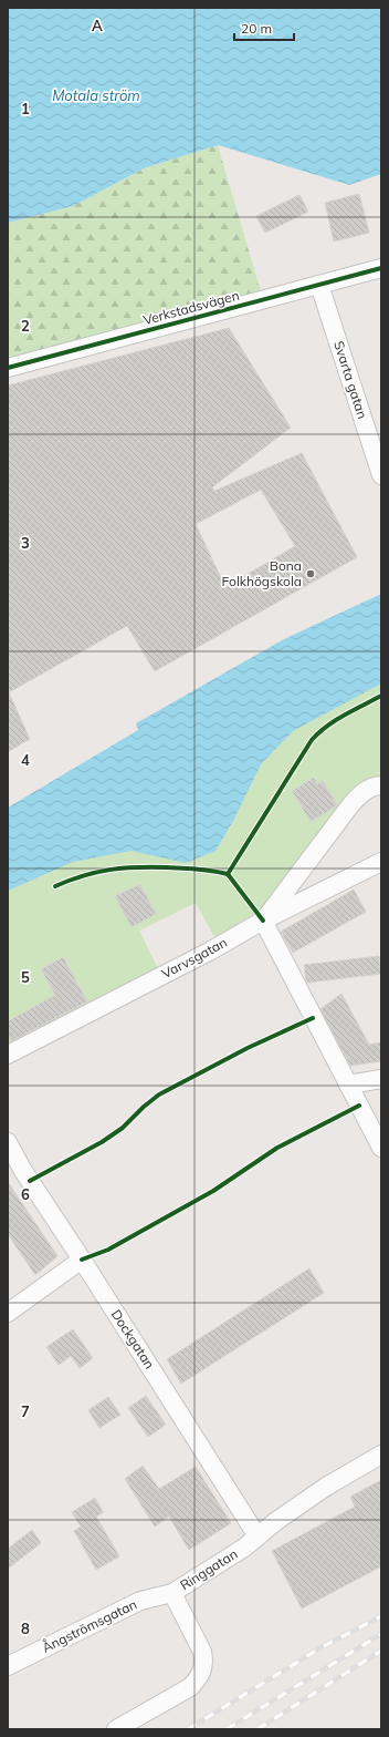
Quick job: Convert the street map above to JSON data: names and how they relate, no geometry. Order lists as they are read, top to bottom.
{
  "streets": {
    "street": [
      "Verkstadsvägen",
      "Svarta gatan",
      "Varvsgatan",
      "Dockgatan",
      "Ringgatan",
      "Ångströmsgatan"
    ]
  },
  "crossings": [
    ["Verkstadsvägen", "Svarta gatan"],
    ["Dockgatan", "Ringgatan"],
    ["Ringgatan", "Ångströmsgatan"]
  ],
  "water": ["Motala ström"],
  "places": ["Bona Folkhögskola"],
  "scale_bar": "20 m",
  "grid": {
    "columns": ["A"],
    "rows": [
      "1",
      "2",
      "3",
      "4",
      "5",
      "6",
      "7",
      "8"
    ]
  }
}
